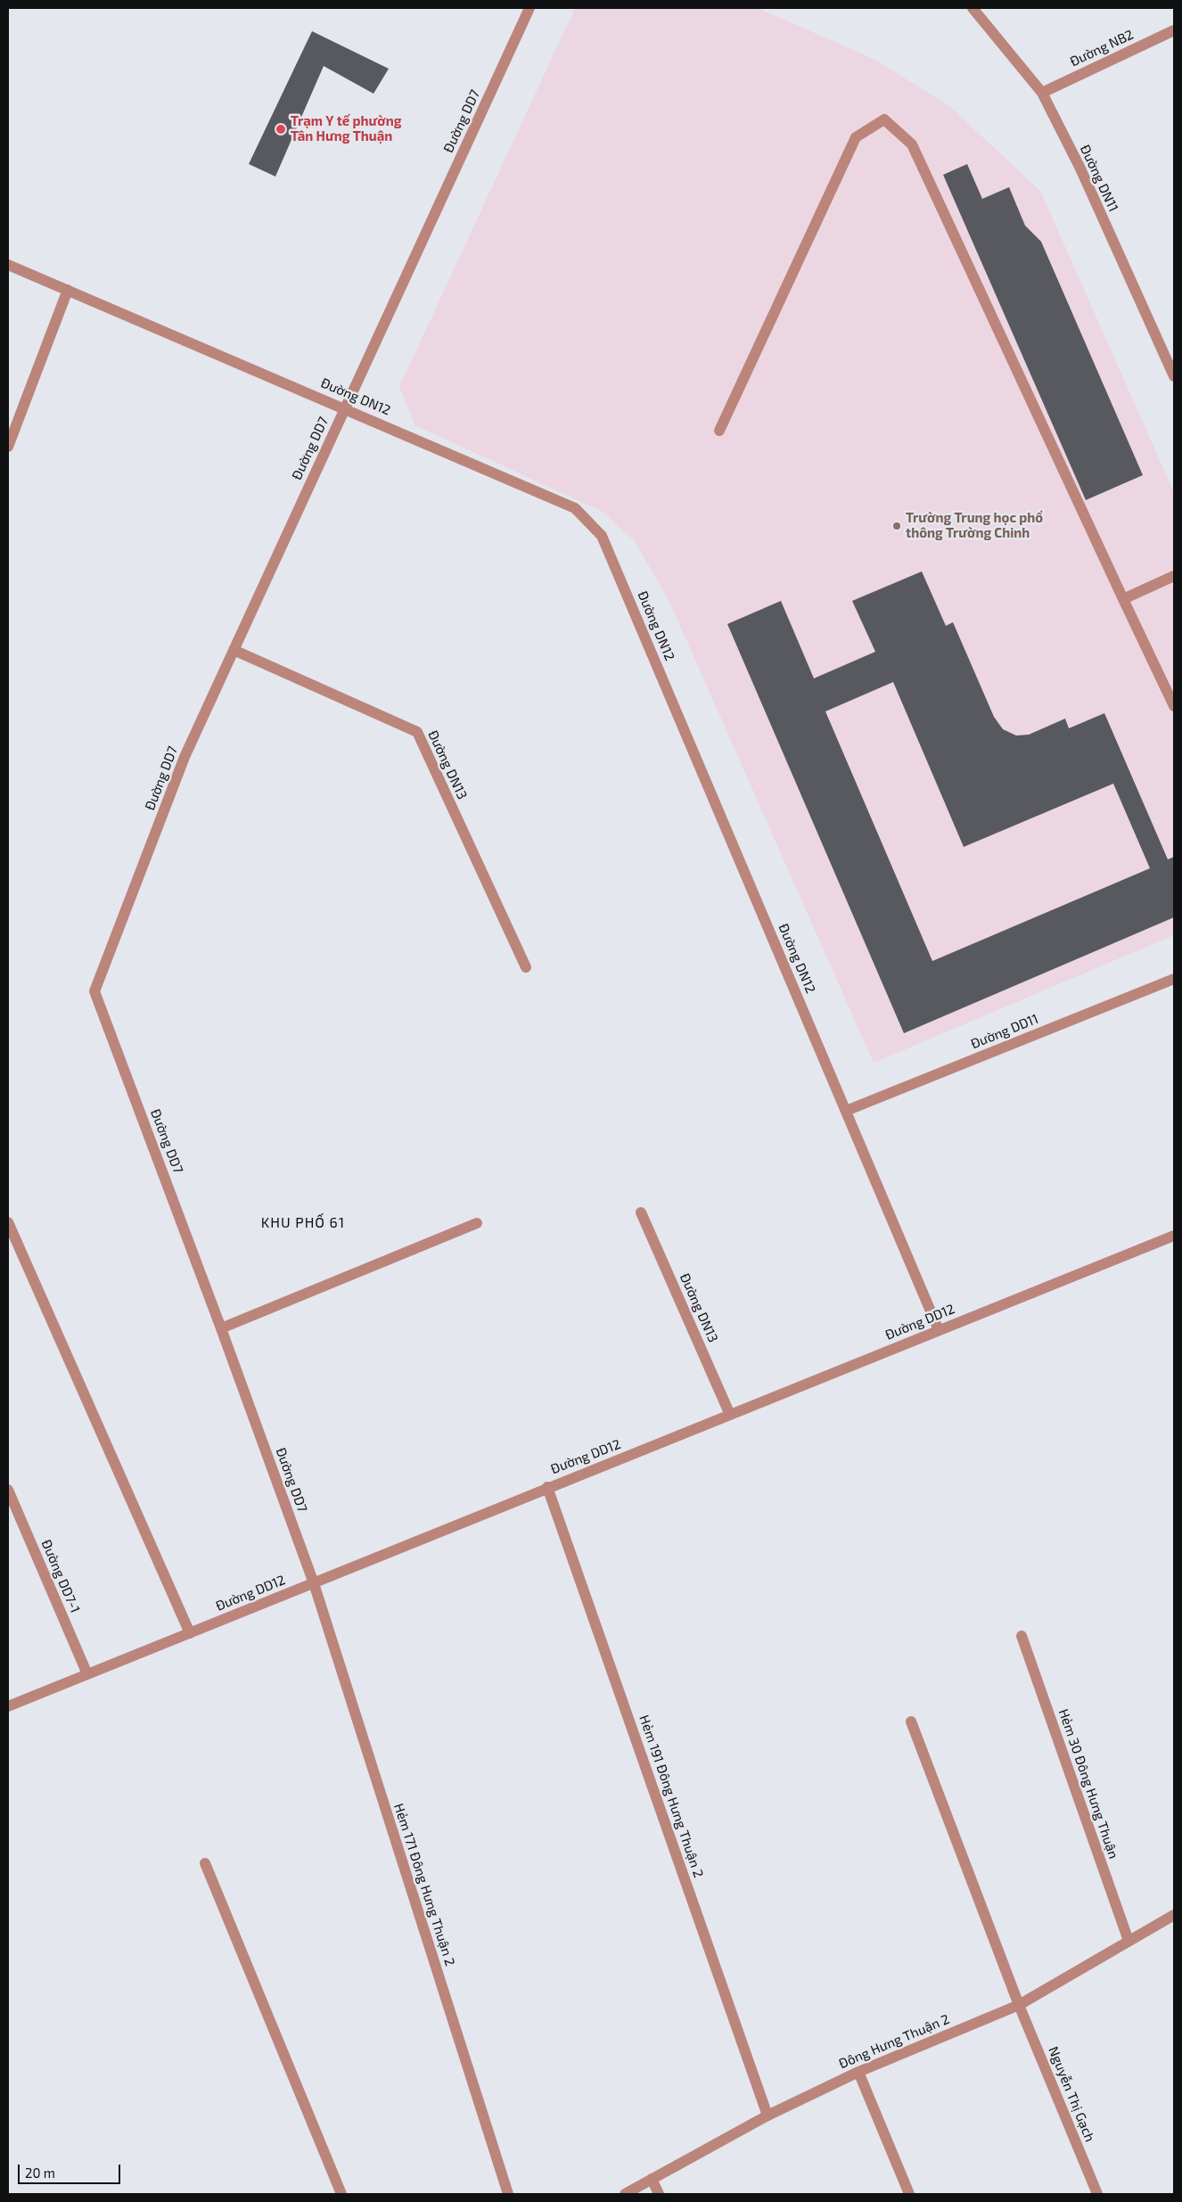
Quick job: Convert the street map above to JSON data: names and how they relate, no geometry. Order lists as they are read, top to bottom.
{
  "streets": {
    "street": [
      "Đường NB2",
      "Đường DD7",
      "Đường DN11",
      "Đường DN12",
      "Đường DN13",
      "Đường DD11",
      "Đường DD12",
      "Đường DD7-1",
      "Hẻm 30 Đông Hưng Thuận",
      "Hẻm 191 Đông Hưng Thuận 2",
      "Hẻm 171 Đông Hưng Thuận 2",
      "Đông Hưng Thuận 2",
      "Nguyễn Thị Gạch"
    ]
  },
  "crossings": [
    ["Đường NB2", "Đường DN11"],
    ["Đường DD7", "Đường DN12"],
    ["Đường DD7", "Đường DN13"],
    ["Đường DD7", "Đường DD12"],
    ["Đường DD7", "Hẻm 171 Đông Hưng Thuận 2"],
    ["Đường DN12", "Đường DD11"],
    ["Đường DN12", "Đường DD12"],
    ["Đường DN13", "Đường DD12"],
    ["Đường DD12", "Đường DD7-1"],
    ["Đường DD12", "Hẻm 191 Đông Hưng Thuận 2"],
    ["Đường DD12", "Hẻm 171 Đông Hưng Thuận 2"],
    ["Hẻm 30 Đông Hưng Thuận", "Đông Hưng Thuận 2"],
    ["Hẻm 191 Đông Hưng Thuận 2", "Đông Hưng Thuận 2"],
    ["Đông Hưng Thuận 2", "Nguyễn Thị Gạch"]
  ],
  "districts": ["KHU PHỐ 61"],
  "places": ["Trạm Y tế phường Tân Hưng Thuận", "Trường Trung học phổ thông Trường Chinh"],
  "scale_bar": "20 m"
}
